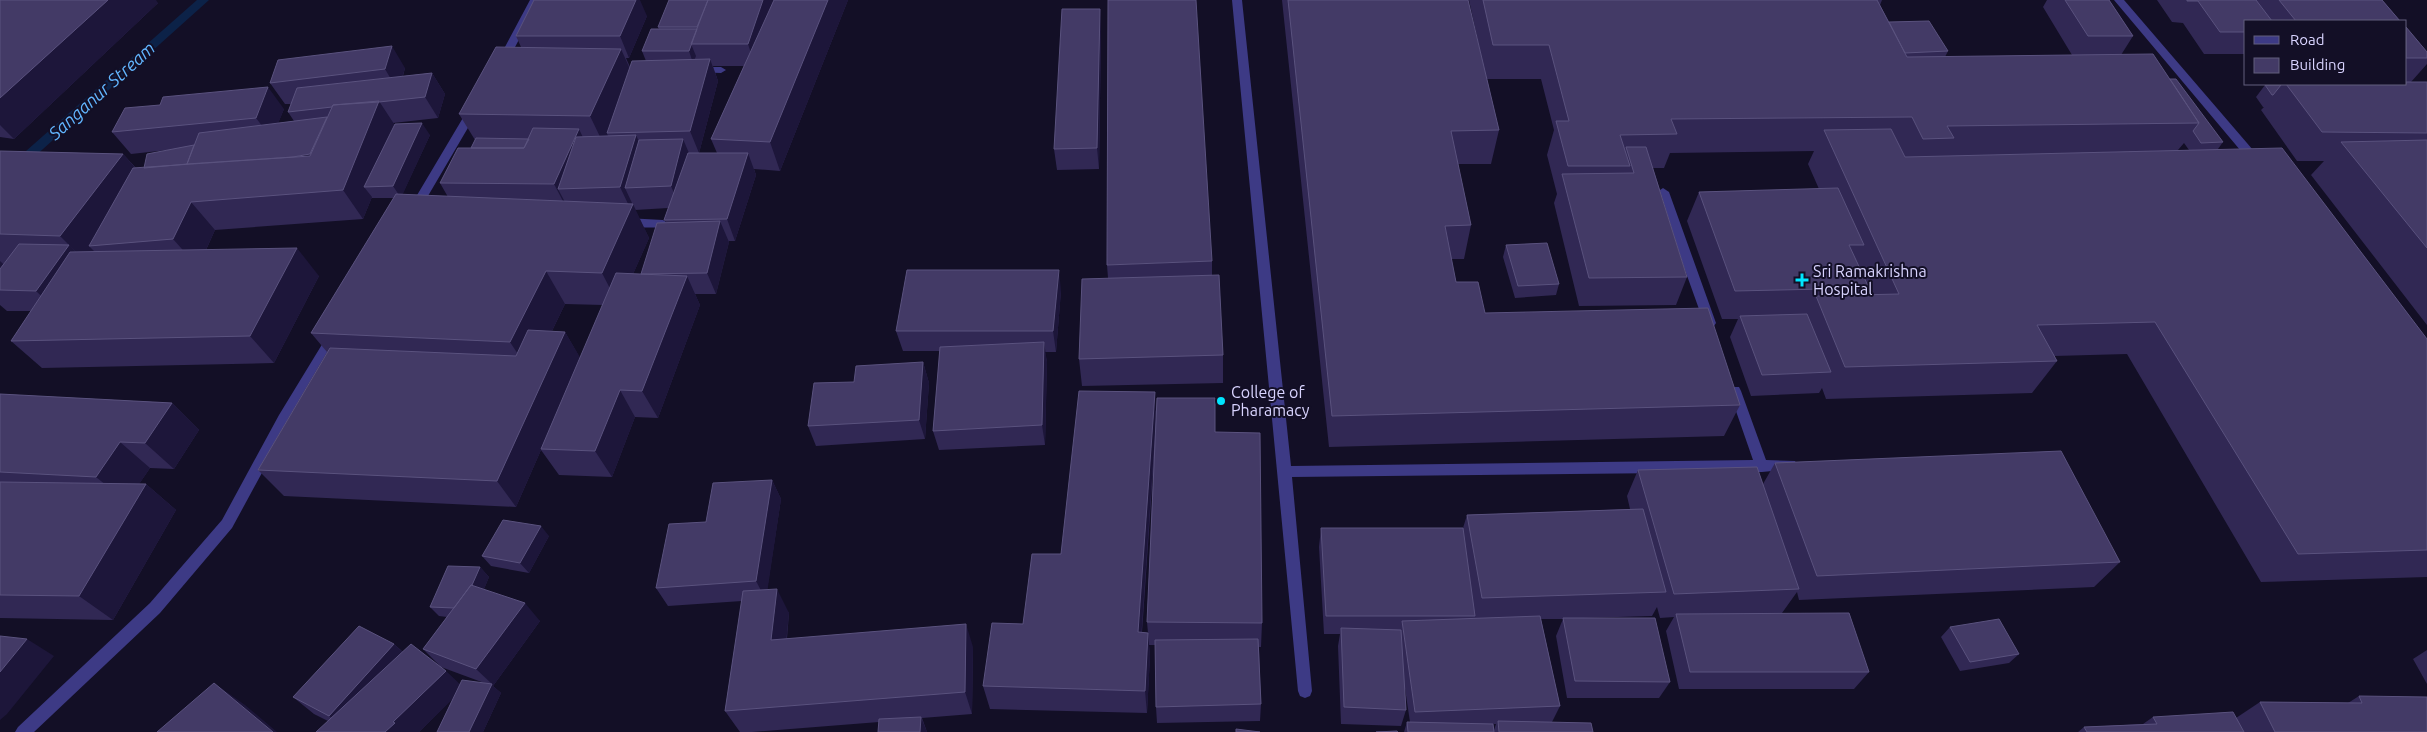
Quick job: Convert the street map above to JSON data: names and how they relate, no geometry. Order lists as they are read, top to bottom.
{
  "water": ["Sanganur Stream"],
  "places": {
    "health": ["Sri Ramakrishna Hospital"],
    "other": ["College of Pharamacy"]
  },
  "legend": ["Road", "Building"]
}
